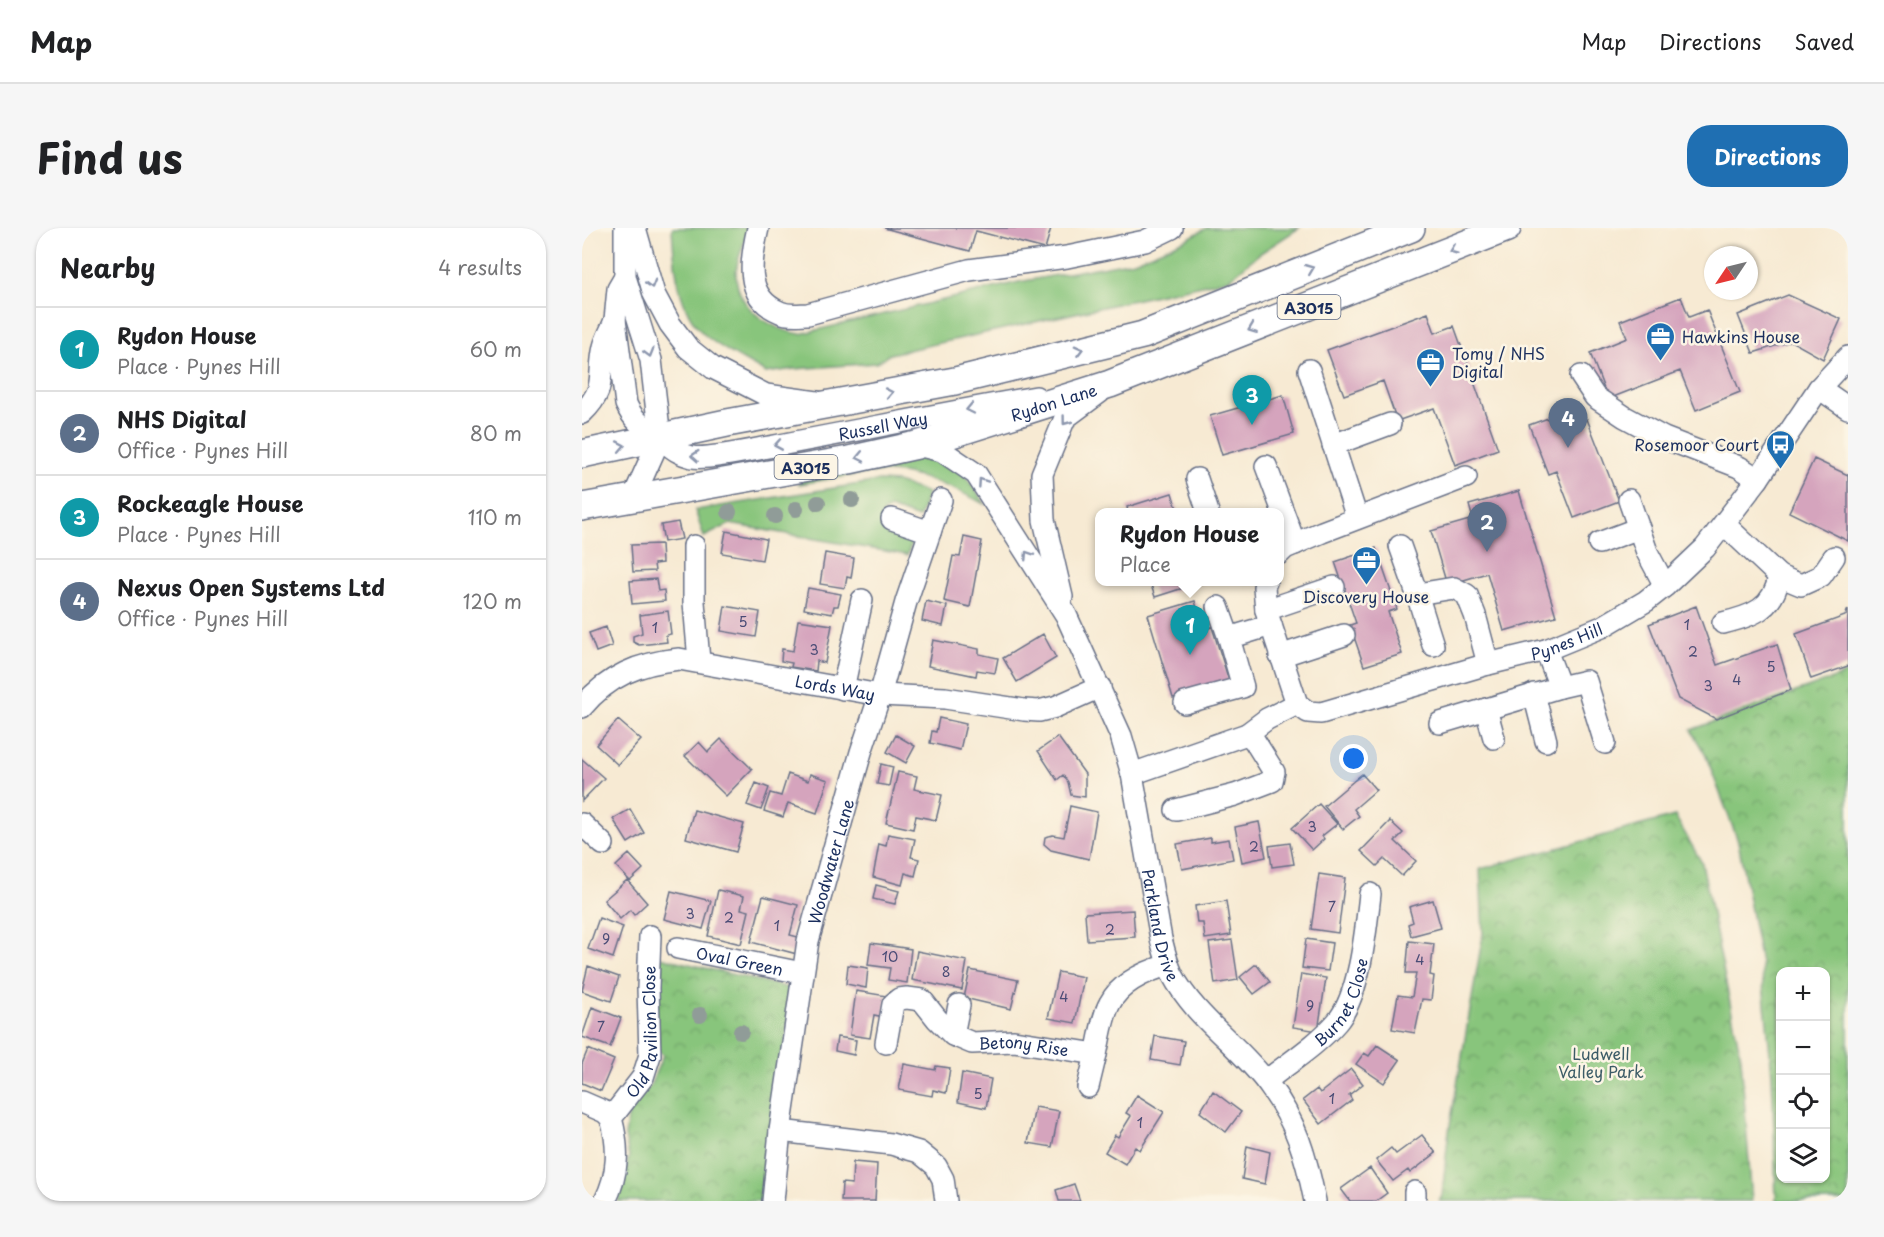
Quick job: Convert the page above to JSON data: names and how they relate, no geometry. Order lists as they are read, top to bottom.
{
  "streets": {
    "main road": ["A3015", "Rydon Lane"],
    "street": [
      "Russell Way",
      "Pynes Hill",
      "Lords Way",
      "Woodwater Lane",
      "Parkland Drive",
      "Oval Green",
      "Burnet Close",
      "Old Pavilion Close",
      "Betony Rise"
    ]
  },
  "crossings": [
    ["A3015", "Russell Way"],
    ["Rydon Lane", "Russell Way"],
    ["Rydon Lane", "Parkland Drive"],
    ["Russell Way", "Parkland Drive"],
    ["Lords Way", "Woodwater Lane"],
    ["Lords Way", "Parkland Drive"],
    ["Woodwater Lane", "Oval Green"],
    ["Parkland Drive", "Burnet Close"]
  ],
  "parks": ["Ludwell Valley Park"],
  "places": {
    "office": ["Hawkins House", "Tomy / NHS Digital", "Discovery House"],
    "bus stop": ["Rosemoor Court"]
  },
  "house_numbers": [
    "5",
    "1",
    "1",
    "3",
    "2",
    "5",
    "4",
    "3",
    "3",
    "2",
    "7",
    "3",
    "2",
    "1",
    "2",
    "9",
    "10",
    "4",
    "8",
    "4",
    "9",
    "7",
    "5",
    "1",
    "1"
  ],
  "north": "bottom left",
  "page": {
    "header": "Map",
    "nav": ["Map", "Directions", "Saved"],
    "title": "Find us",
    "buttons": "Directions",
    "heading": ["Nearby", "4 results"],
    "list": [
      {
        "mark": "1",
        "name": "Rydon House",
        "note": "Place · Pynes Hill",
        "value": "60 m"
      },
      {
        "mark": "2",
        "name": "NHS Digital",
        "note": "Office · Pynes Hill",
        "value": "80 m"
      },
      {
        "mark": "3",
        "name": "Rockeagle House",
        "note": "Place · Pynes Hill",
        "value": "110 m"
      },
      {
        "mark": "4",
        "name": "Nexus Open Systems Ltd",
        "note": "Office · Pynes Hill",
        "value": "120 m"
      }
    ],
    "pins": [
      "3",
      "4",
      "2",
      "1"
    ],
    "popup": ["Rydon House", "Place"],
    "map_buttons": ["+", "−"]
  }
}
